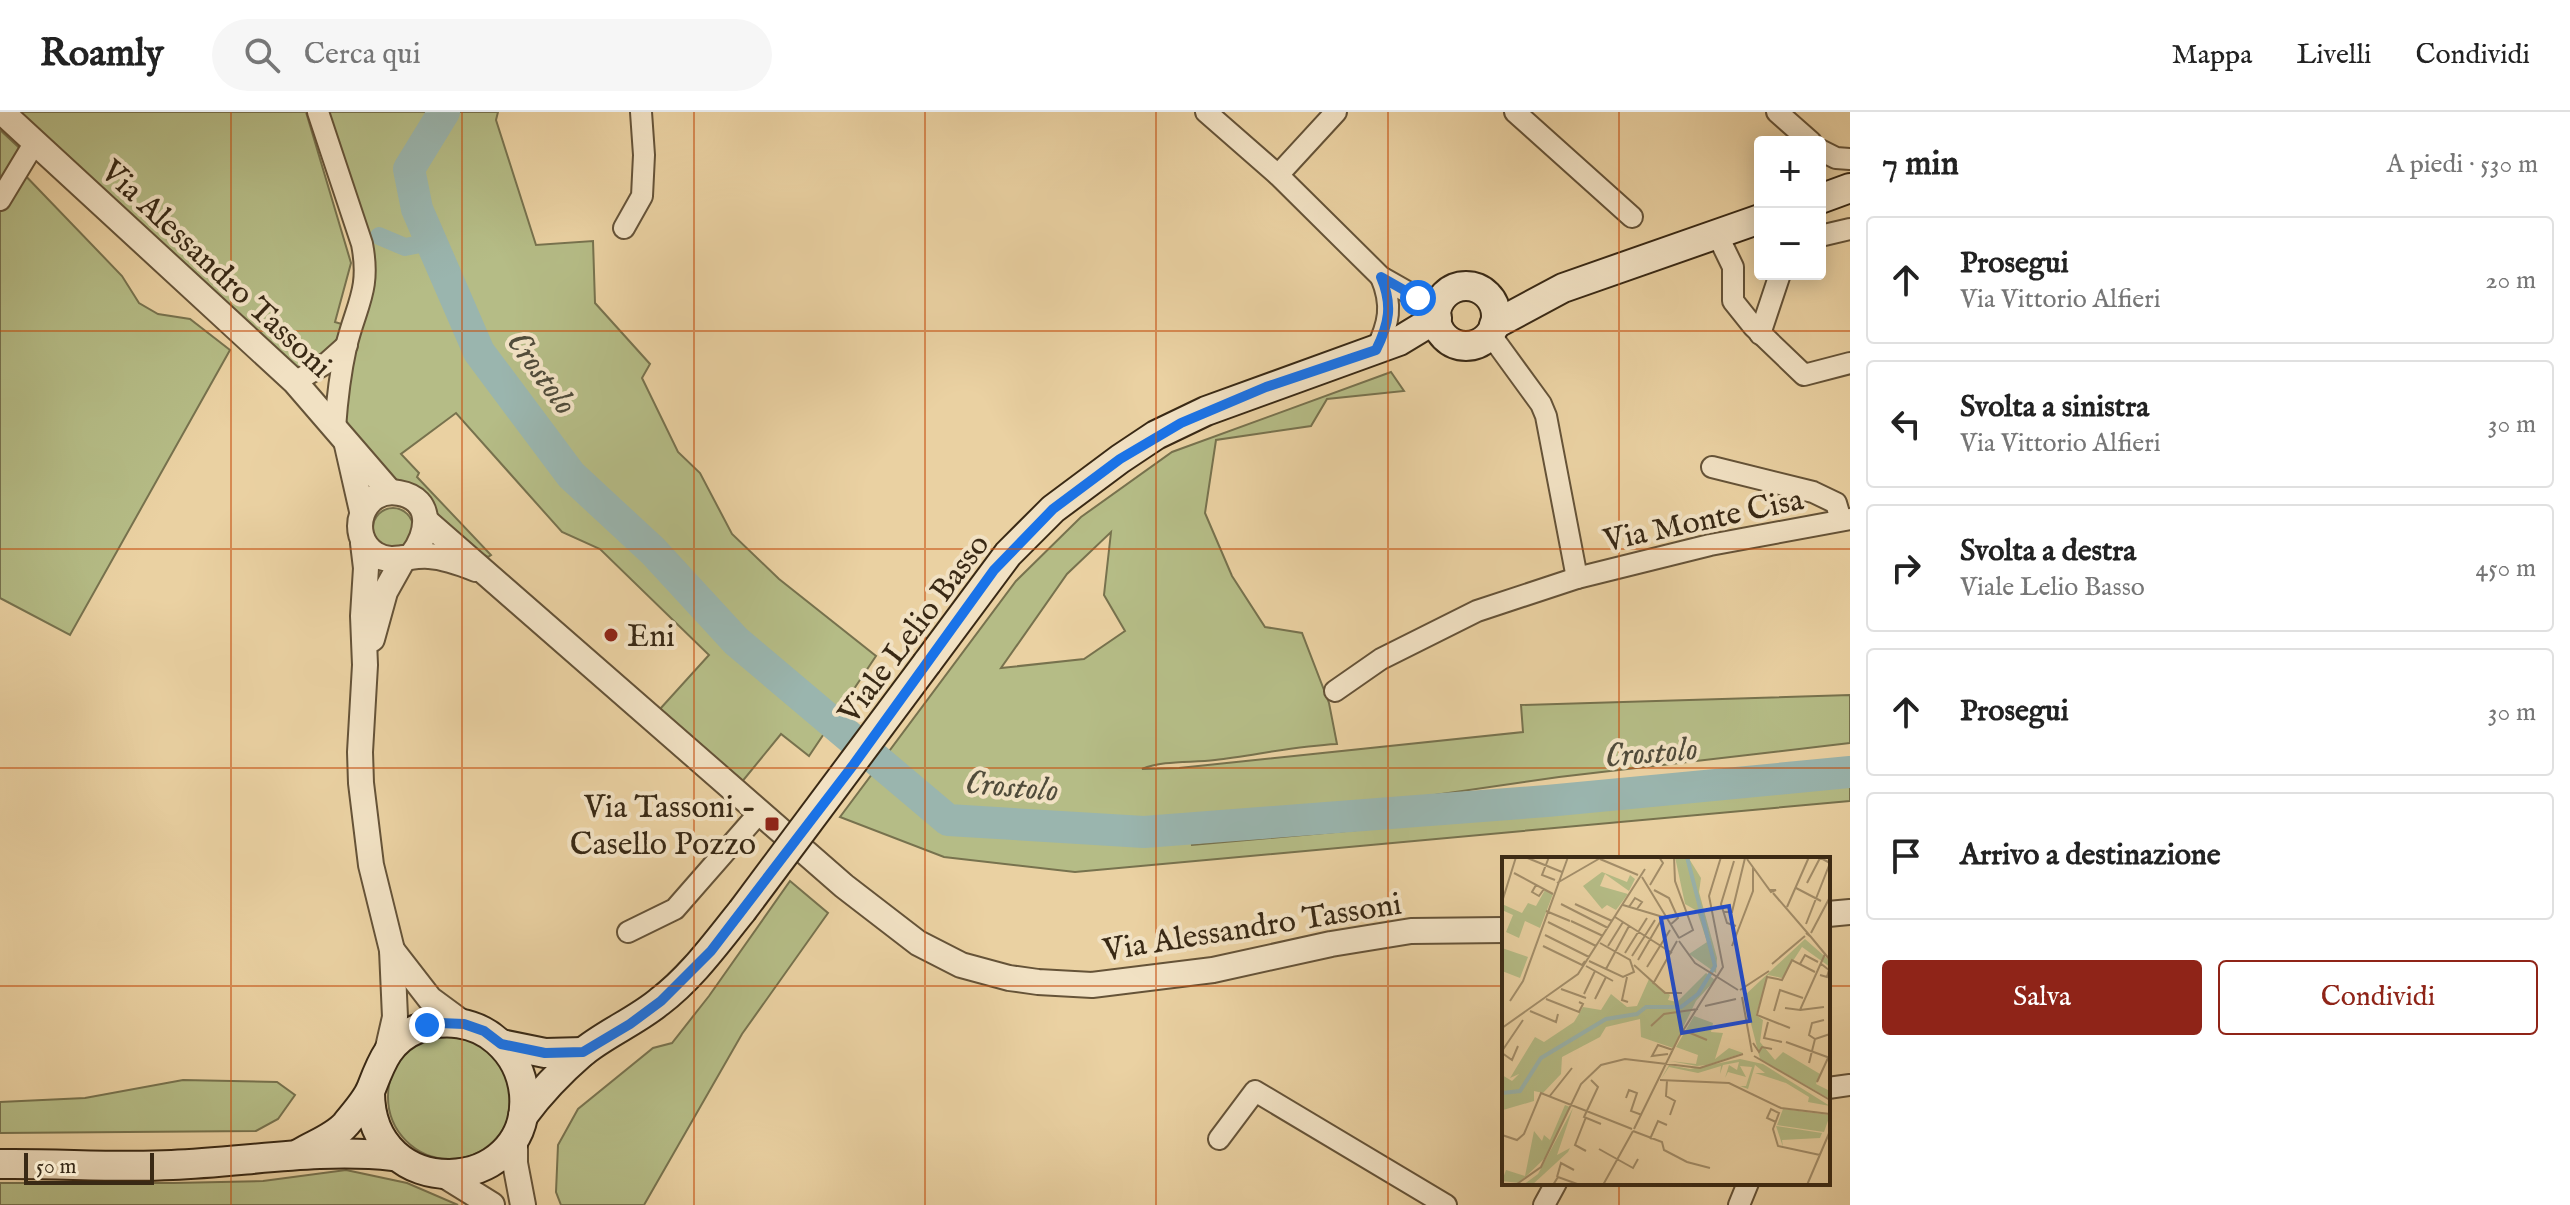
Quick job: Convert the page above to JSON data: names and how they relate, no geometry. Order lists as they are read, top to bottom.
{
  "streets": {
    "main road": ["Viale Lelio Basso"],
    "street": ["Via Alessandro Tassoni", "Via Monte Cisa"]
  },
  "crossings": [
    ["Via Monte Cisa", "Viale Lelio Basso"]
  ],
  "water": ["Crostolo"],
  "places": {
    "other": ["Eni"],
    "transit": ["Via Tassoni - Casello Pozzo"]
  },
  "scale_bar": "50 m",
  "page": {
    "header": "Roamly",
    "search": "Cerca qui",
    "nav": ["Mappa", "Livelli", "Condividi"],
    "heading": ["7 min", "A piedi · 530 m"],
    "map_buttons": ["+", "−"],
    "list": [
      ["Prosegui", "Via Vittorio Alfieri", "20 m"],
      ["Svolta a sinistra", "Via Vittorio Alfieri", "30 m"],
      ["Svolta a destra", "Viale Lelio Basso", "450 m"],
      ["Prosegui", "30 m"],
      "Arrivo a destinazione"
    ],
    "buttons": ["Salva", "Condividi"],
    "scale": "50 m"
  }
}
